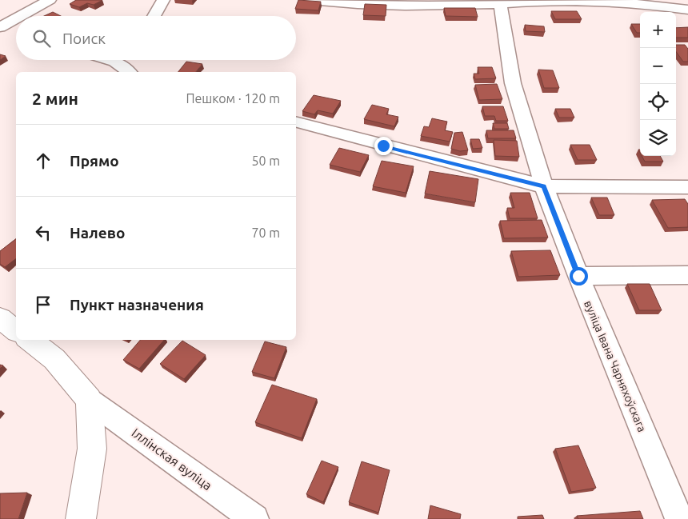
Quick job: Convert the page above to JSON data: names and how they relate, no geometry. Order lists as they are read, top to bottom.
{
  "streets": {
    "street": ["вуліца Івана Чарняхоўскага", "Іллінская вуліца"]
  },
  "page": {
    "map_buttons": ["+", "−"],
    "search": "Поиск",
    "heading": ["2 мин", "Пешком · 120 m"],
    "list": [
      ["Прямо", "50 m"],
      ["Налево", "70 m"],
      "Пункт назначения"
    ]
  }
}
